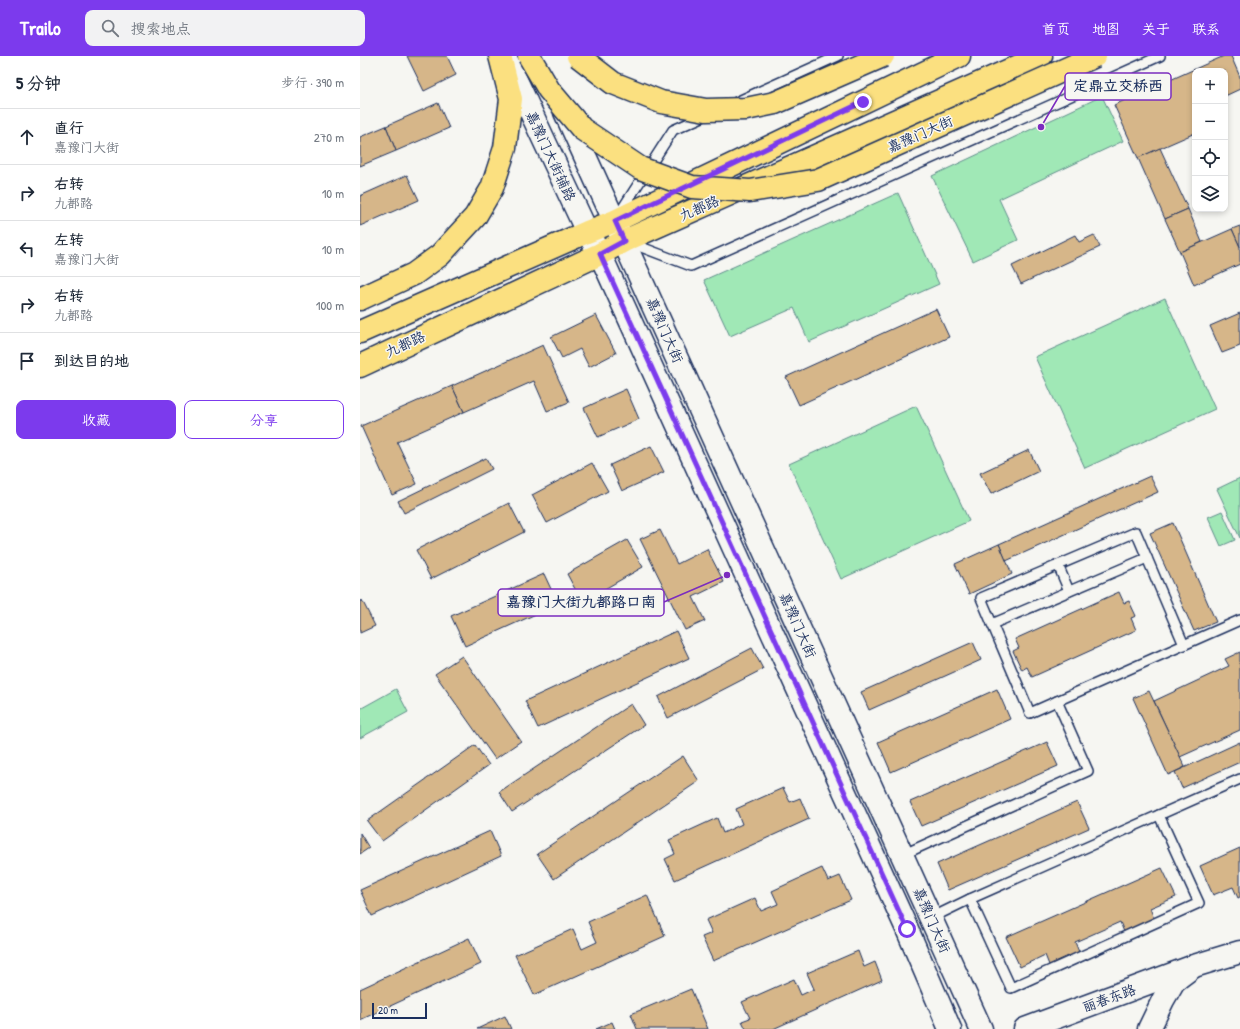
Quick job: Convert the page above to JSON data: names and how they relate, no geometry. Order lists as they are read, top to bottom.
{
  "streets": {
    "main road": [
      "嘉豫门大街",
      "嘉豫门大街辅路",
      "九都路",
      "丽春东路"
    ]
  },
  "crossings": [
    ["嘉豫门大街", "嘉豫门大街辅路"],
    ["嘉豫门大街", "九都路"],
    ["嘉豫门大街辅路", "九都路"]
  ],
  "places": ["定鼎立交桥西", "嘉豫门大街九都路口南"],
  "scale_bar": "20 m",
  "page": {
    "header": "Trailo",
    "search": "搜索地点",
    "nav": [
      "首页",
      "地图",
      "关于",
      "联系"
    ],
    "heading": ["5 分钟", "步行 · 390 m"],
    "map_buttons": ["+", "−"],
    "list": [
      ["直行", "嘉豫门大街", "270 m"],
      ["右转", "九都路", "10 m"],
      ["左转", "嘉豫门大街", "10 m"],
      ["右转", "九都路", "100 m"],
      "到达目的地"
    ],
    "buttons": ["收藏", "分享"],
    "scale": "20 m"
  }
}
